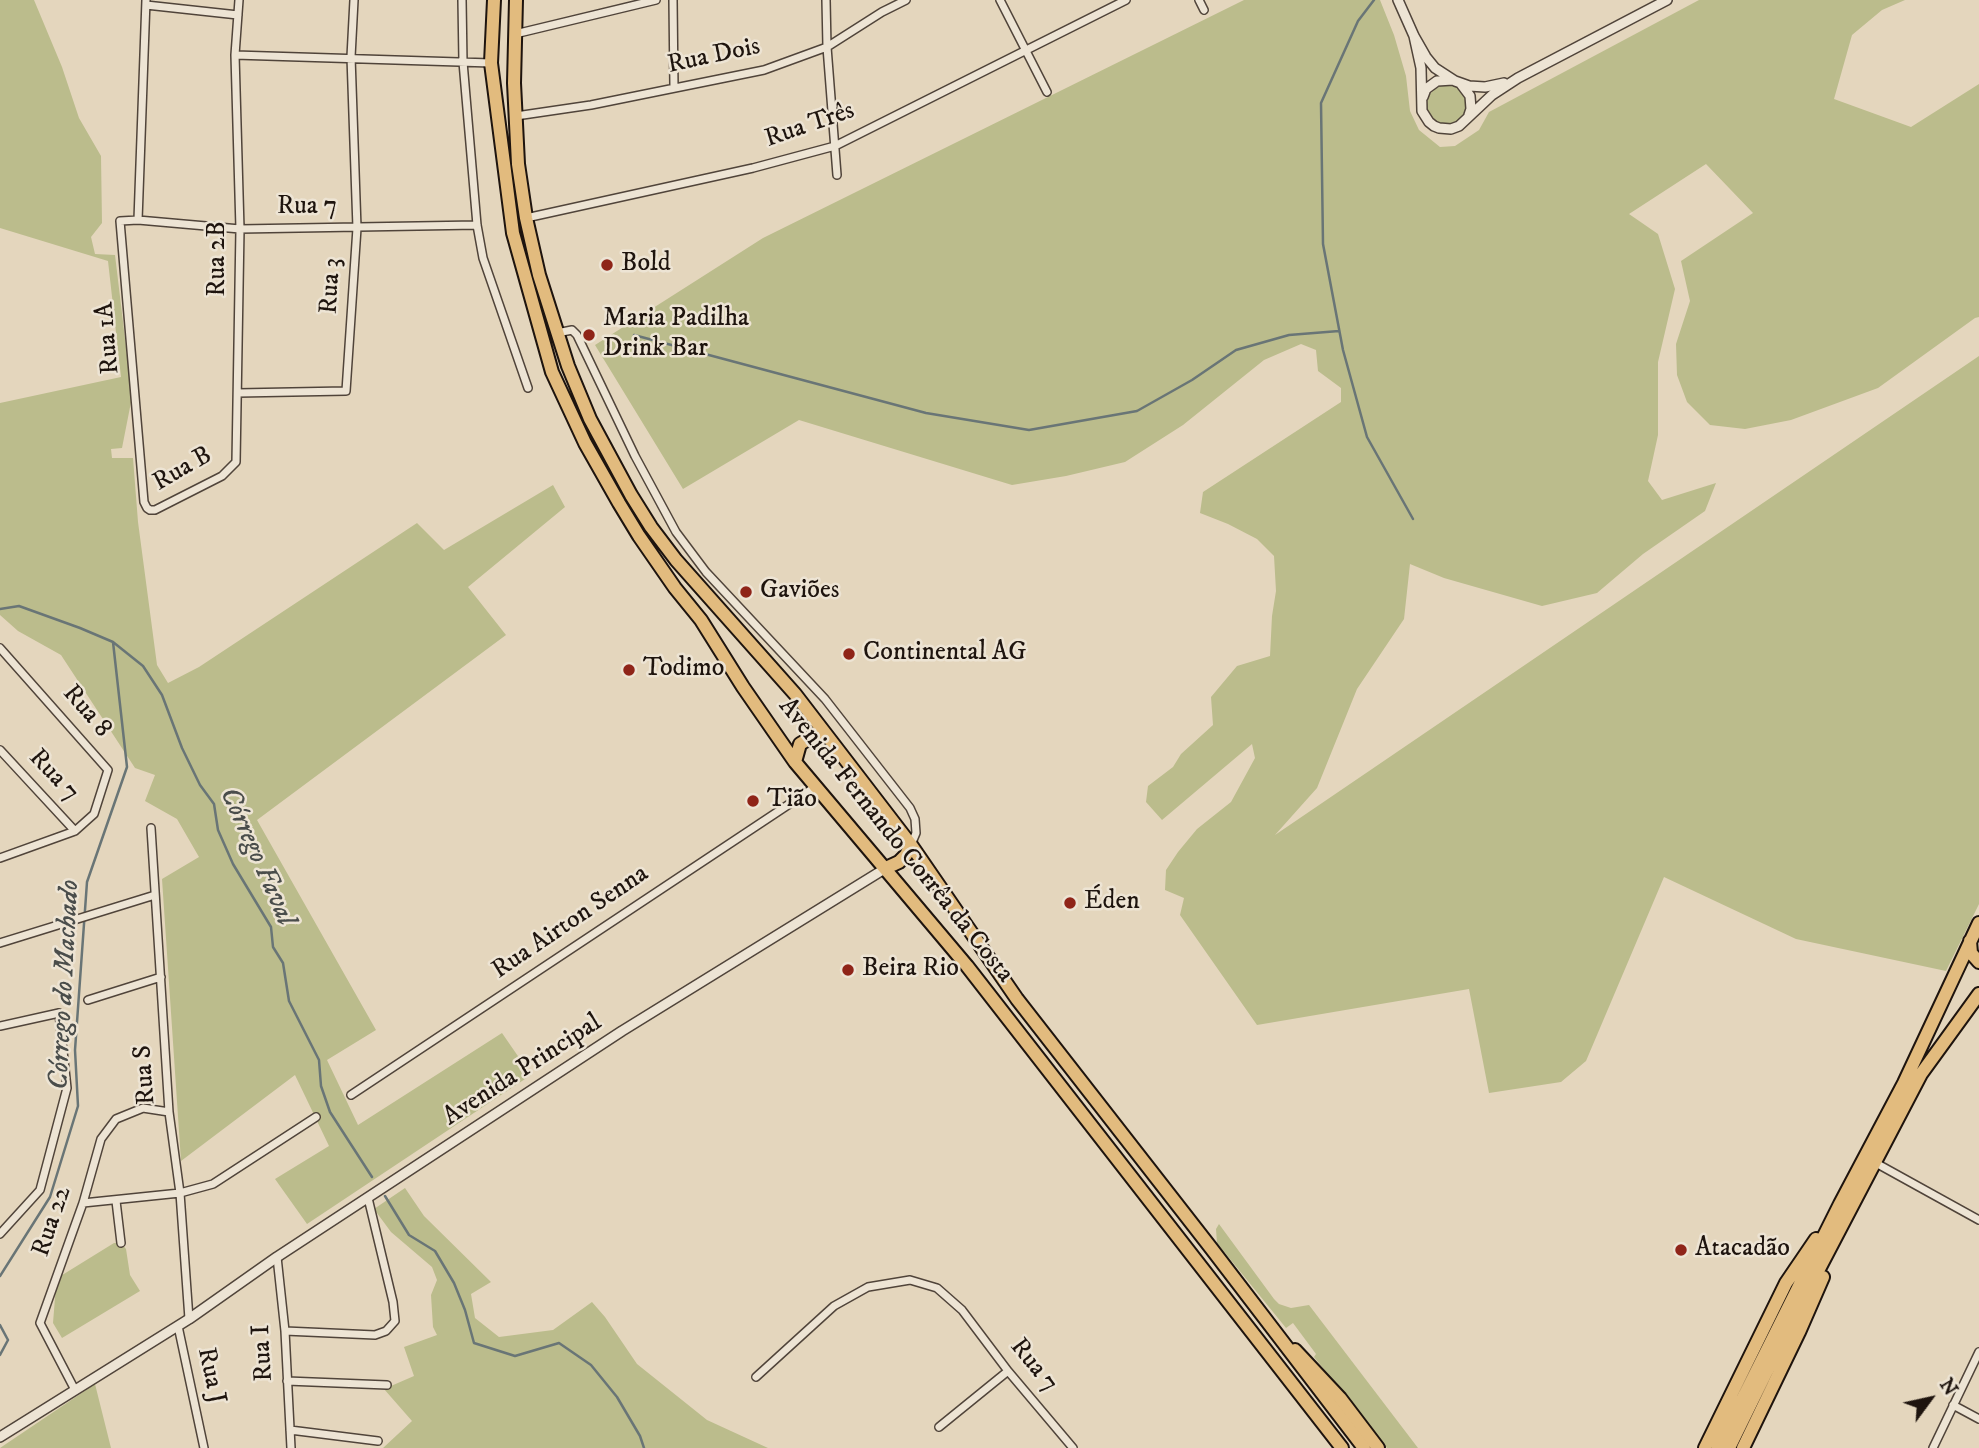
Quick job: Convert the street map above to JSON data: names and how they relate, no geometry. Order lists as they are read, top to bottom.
{
  "streets": {
    "main road": ["Avenida Fernando Corrêa da Costa"],
    "street": [
      "Rua Dois",
      "Rua Três",
      "Rua 7",
      "Rua 2B",
      "Rua 3",
      "Rua 1A",
      "Rua B",
      "Rua 8",
      "Rua Airton Senna",
      "Avenida Principal",
      "Rua S",
      "Rua 22",
      "Rua I",
      "Rua J"
    ]
  },
  "crossings": [
    ["Rua Dois", "Avenida Fernando Corrêa da Costa"],
    ["Rua Três", "Avenida Fernando Corrêa da Costa"],
    ["Rua 7", "Rua 2B"],
    ["Rua 7", "Rua 3"],
    ["Rua 7", "Rua 1A"],
    ["Rua 7", "Rua 8"],
    ["Rua 2B", "Rua 3"],
    ["Rua 2B", "Rua B"],
    ["Rua 1A", "Rua B"],
    ["Avenida Fernando Corrêa da Costa", "Rua Airton Senna"],
    ["Avenida Fernando Corrêa da Costa", "Avenida Principal"],
    ["Avenida Principal", "Rua S"],
    ["Avenida Principal", "Rua I"],
    ["Avenida Principal", "Rua J"],
    ["Rua S", "Rua 22"],
    ["Rua S", "Rua J"]
  ],
  "water": ["Córrego Faval", "Córrego do Machado"],
  "places": [
    "Bold",
    "Maria Padilha Drink Bar",
    "Gaviões",
    "Continental AG",
    "Todimo",
    "Tião",
    "Éden",
    "Beira Rio",
    "Atacadão"
  ],
  "north": "top right"
}
